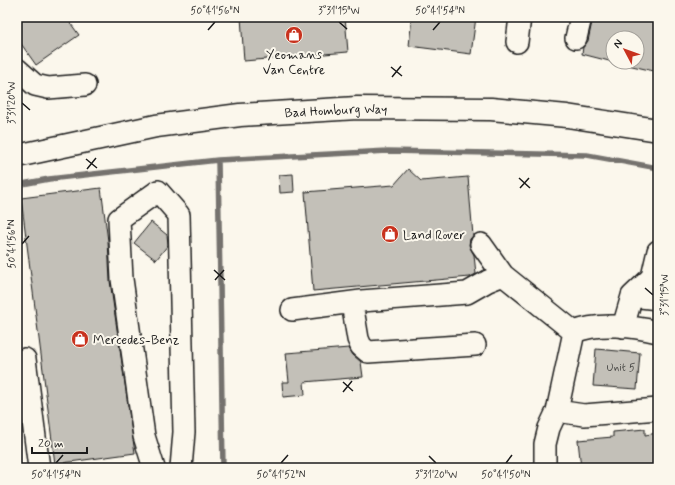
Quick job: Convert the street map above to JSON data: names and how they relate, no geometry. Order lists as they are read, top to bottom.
{
  "streets": {
    "main road": ["Bad Homburg Way"]
  },
  "places": {
    "shop": ["Yeomans Van Centre", "Land Rover", "Mercedes-Benz"]
  },
  "house_numbers": ["Unit 5"],
  "scale_bar": "20 m",
  "north": "top left",
  "coordinates": [
    "50°41'56\"N",
    "3°31'15\"W",
    "50°41'54\"N",
    "3°31'20\"W",
    "50°41'52\"N",
    "50°41'50\"N"
  ]
}
